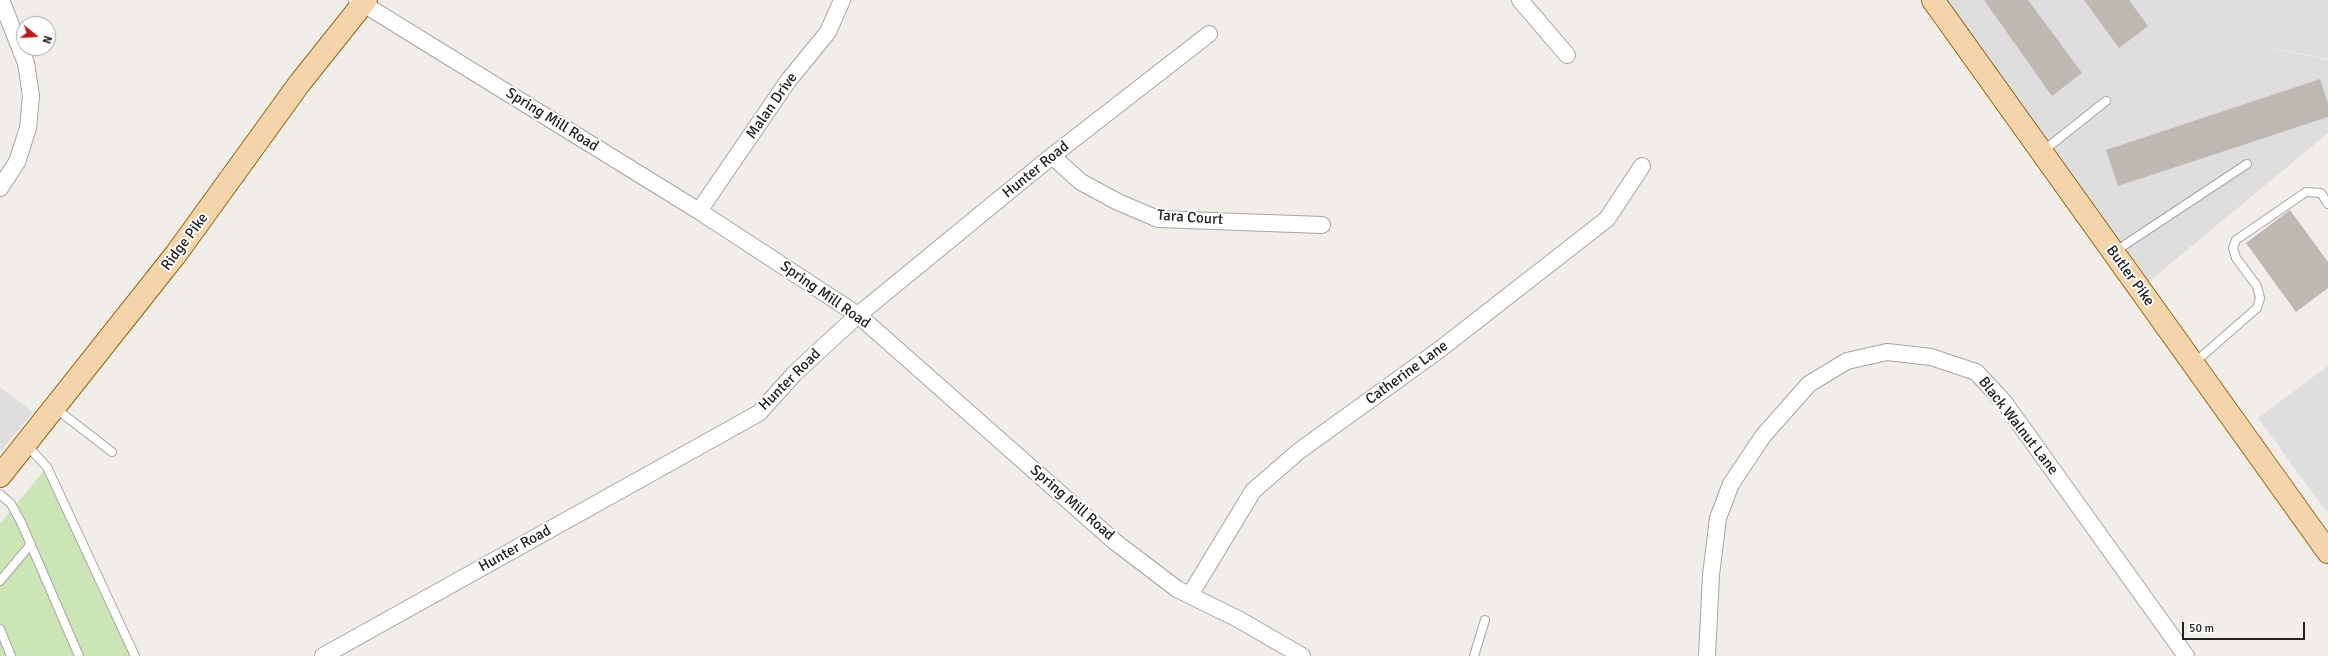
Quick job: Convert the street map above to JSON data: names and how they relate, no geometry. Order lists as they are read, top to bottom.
{
  "streets": {
    "main road": ["Ridge Pike", "Butler Pike"],
    "street": [
      "Malan Drive",
      "Spring Mill Road",
      "Hunter Road",
      "Tara Court",
      "Catherine Lane",
      "Black Walnut Lane"
    ]
  },
  "crossings": [
    ["Malan Drive", "Spring Mill Road"],
    ["Spring Mill Road", "Hunter Road"],
    ["Spring Mill Road", "Ridge Pike"],
    ["Spring Mill Road", "Catherine Lane"],
    ["Hunter Road", "Tara Court"]
  ],
  "scale_bar": "50 m",
  "north": "right"
}
